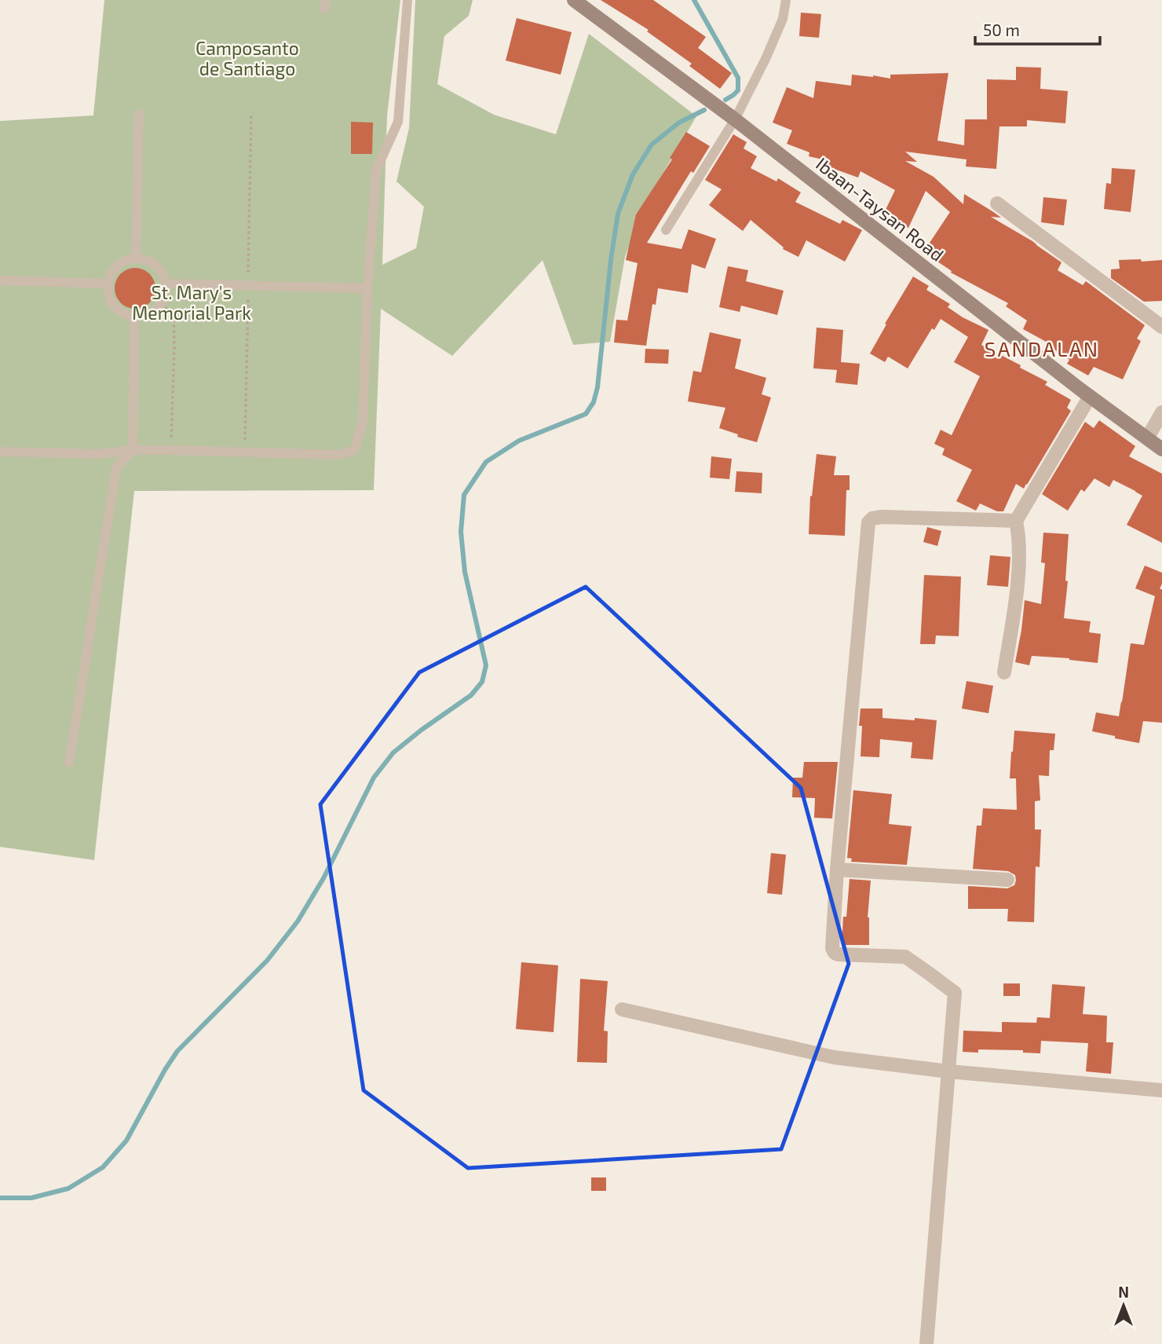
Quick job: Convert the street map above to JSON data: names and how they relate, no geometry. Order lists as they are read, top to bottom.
{
  "streets": {
    "main road": ["Ibaan-Taysan Road"]
  },
  "districts": ["SANDALAN"],
  "parks": ["Camposanto de Santiago", "St. Mary's Memorial Park"],
  "scale_bar": "50 m",
  "north": "top"
}
